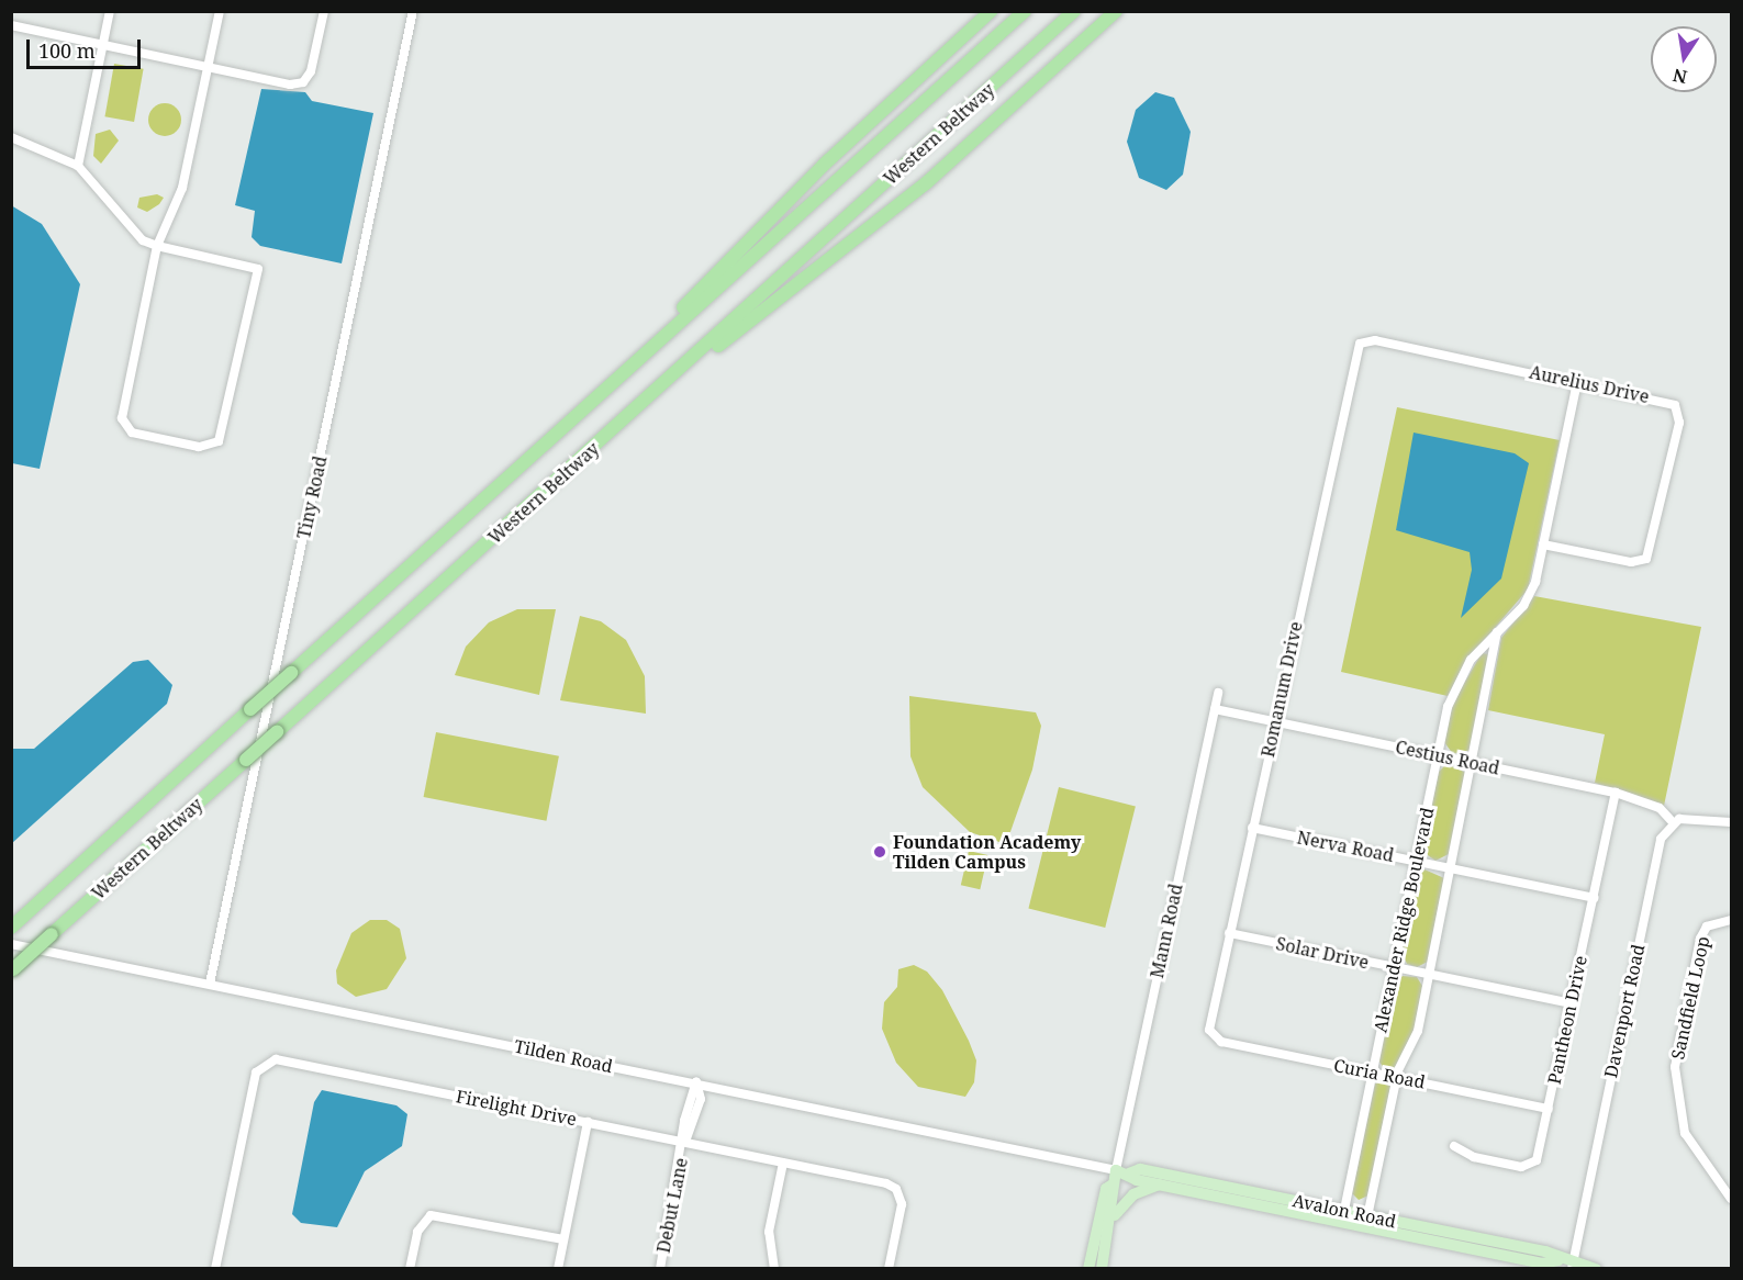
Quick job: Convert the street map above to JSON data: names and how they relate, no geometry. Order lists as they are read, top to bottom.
{
  "streets": {
    "highway": ["Western Beltway"],
    "main road": ["Avalon Road"],
    "street": [
      "Aurelius Drive",
      "Tiny Road",
      "Romanum Drive",
      "Cestius Road",
      "Nerva Road",
      "Alexander Ridge Boulevard",
      "Mann Road",
      "Solar Drive",
      "Sandfield Loop",
      "Davenport Road",
      "Pantheon Drive",
      "Tilden Road",
      "Curia Road",
      "Firelight Drive",
      "Debut Lane"
    ]
  },
  "crossings": [
    ["Aurelius Drive", "Romanum Drive"],
    ["Aurelius Drive", "Alexander Ridge Boulevard"],
    ["Tiny Road", "Tilden Road"],
    ["Romanum Drive", "Cestius Road"],
    ["Romanum Drive", "Nerva Road"],
    ["Romanum Drive", "Solar Drive"],
    ["Romanum Drive", "Curia Road"],
    ["Cestius Road", "Alexander Ridge Boulevard"],
    ["Cestius Road", "Mann Road"],
    ["Cestius Road", "Davenport Road"],
    ["Cestius Road", "Pantheon Drive"],
    ["Nerva Road", "Alexander Ridge Boulevard"],
    ["Nerva Road", "Pantheon Drive"],
    ["Alexander Ridge Boulevard", "Solar Drive"],
    ["Alexander Ridge Boulevard", "Curia Road"],
    ["Alexander Ridge Boulevard", "Avalon Road"],
    ["Mann Road", "Tilden Road"],
    ["Mann Road", "Avalon Road"],
    ["Solar Drive", "Pantheon Drive"],
    ["Davenport Road", "Avalon Road"],
    ["Pantheon Drive", "Curia Road"],
    ["Tilden Road", "Debut Lane"],
    ["Tilden Road", "Avalon Road"],
    ["Firelight Drive", "Debut Lane"]
  ],
  "places": ["Foundation Academy Tilden Campus"],
  "scale_bar": "100 m",
  "north": "bottom"
}
